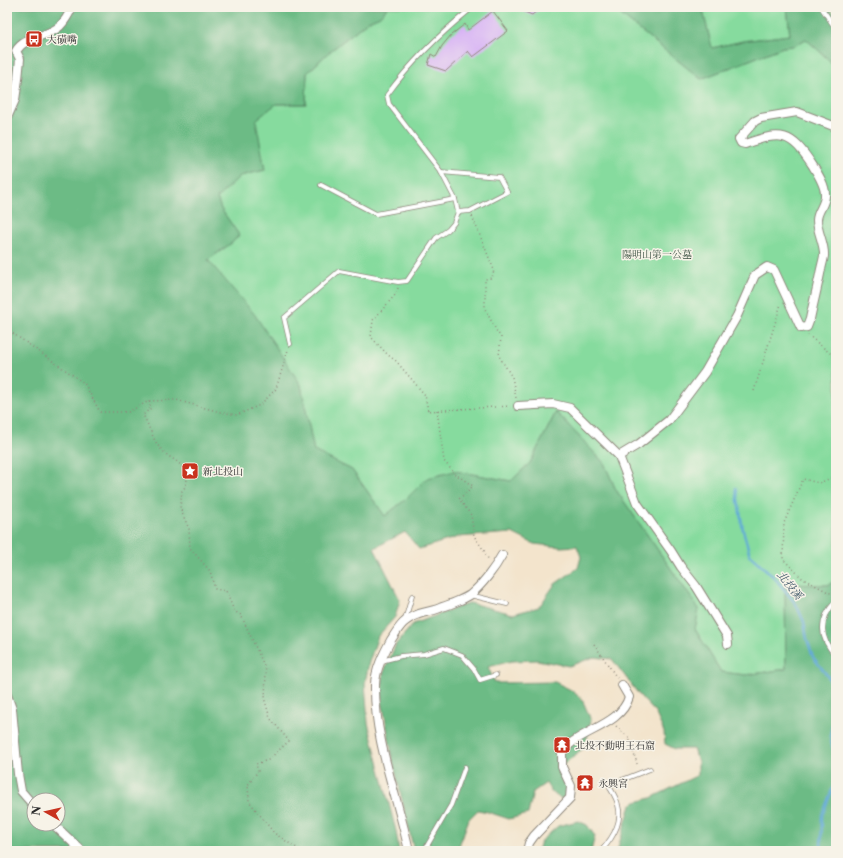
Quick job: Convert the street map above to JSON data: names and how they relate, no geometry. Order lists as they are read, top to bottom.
{
  "water": ["北投溪"],
  "parks": ["陽明山第一公墓"],
  "places": {
    "bus stop": ["大磺嘴"],
    "place": ["新北投山"],
    "temple": ["北投不動明王石窟", "永興宮"]
  },
  "north": "left"
}
